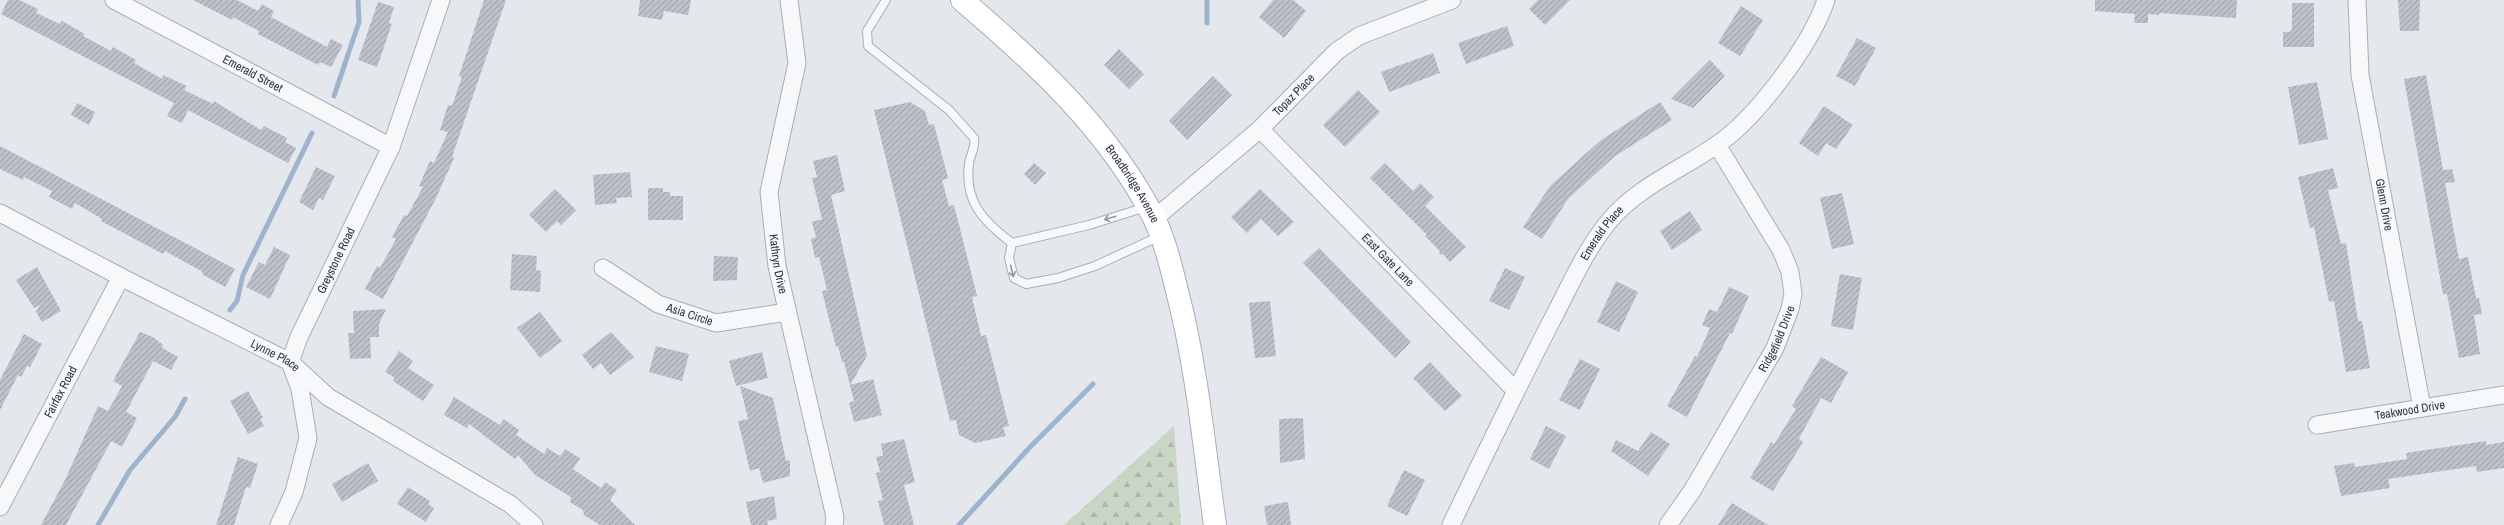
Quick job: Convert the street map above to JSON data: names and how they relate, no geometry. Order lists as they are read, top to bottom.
{
  "streets": {
    "main road": ["Broadbridge Avenue"],
    "street": [
      "Emerald Street",
      "Topaz Place",
      "Glenn Drive",
      "Emerald Place",
      "East Gate Lane",
      "Greystone Road",
      "Kathryn Drive",
      "Asia Circle",
      "Ridgefield Drive",
      "Lynne Place",
      "Fairfax Road",
      "Teakwood Drive"
    ]
  },
  "crossings": [
    ["Emerald Street", "Greystone Road"],
    ["Topaz Place", "Broadbridge Avenue"],
    ["Topaz Place", "East Gate Lane"],
    ["Glenn Drive", "Teakwood Drive"],
    ["Emerald Place", "East Gate Lane"],
    ["Emerald Place", "Ridgefield Drive"],
    ["Greystone Road", "Lynne Place"],
    ["Kathryn Drive", "Asia Circle"],
    ["Lynne Place", "Fairfax Road"]
  ]
}
